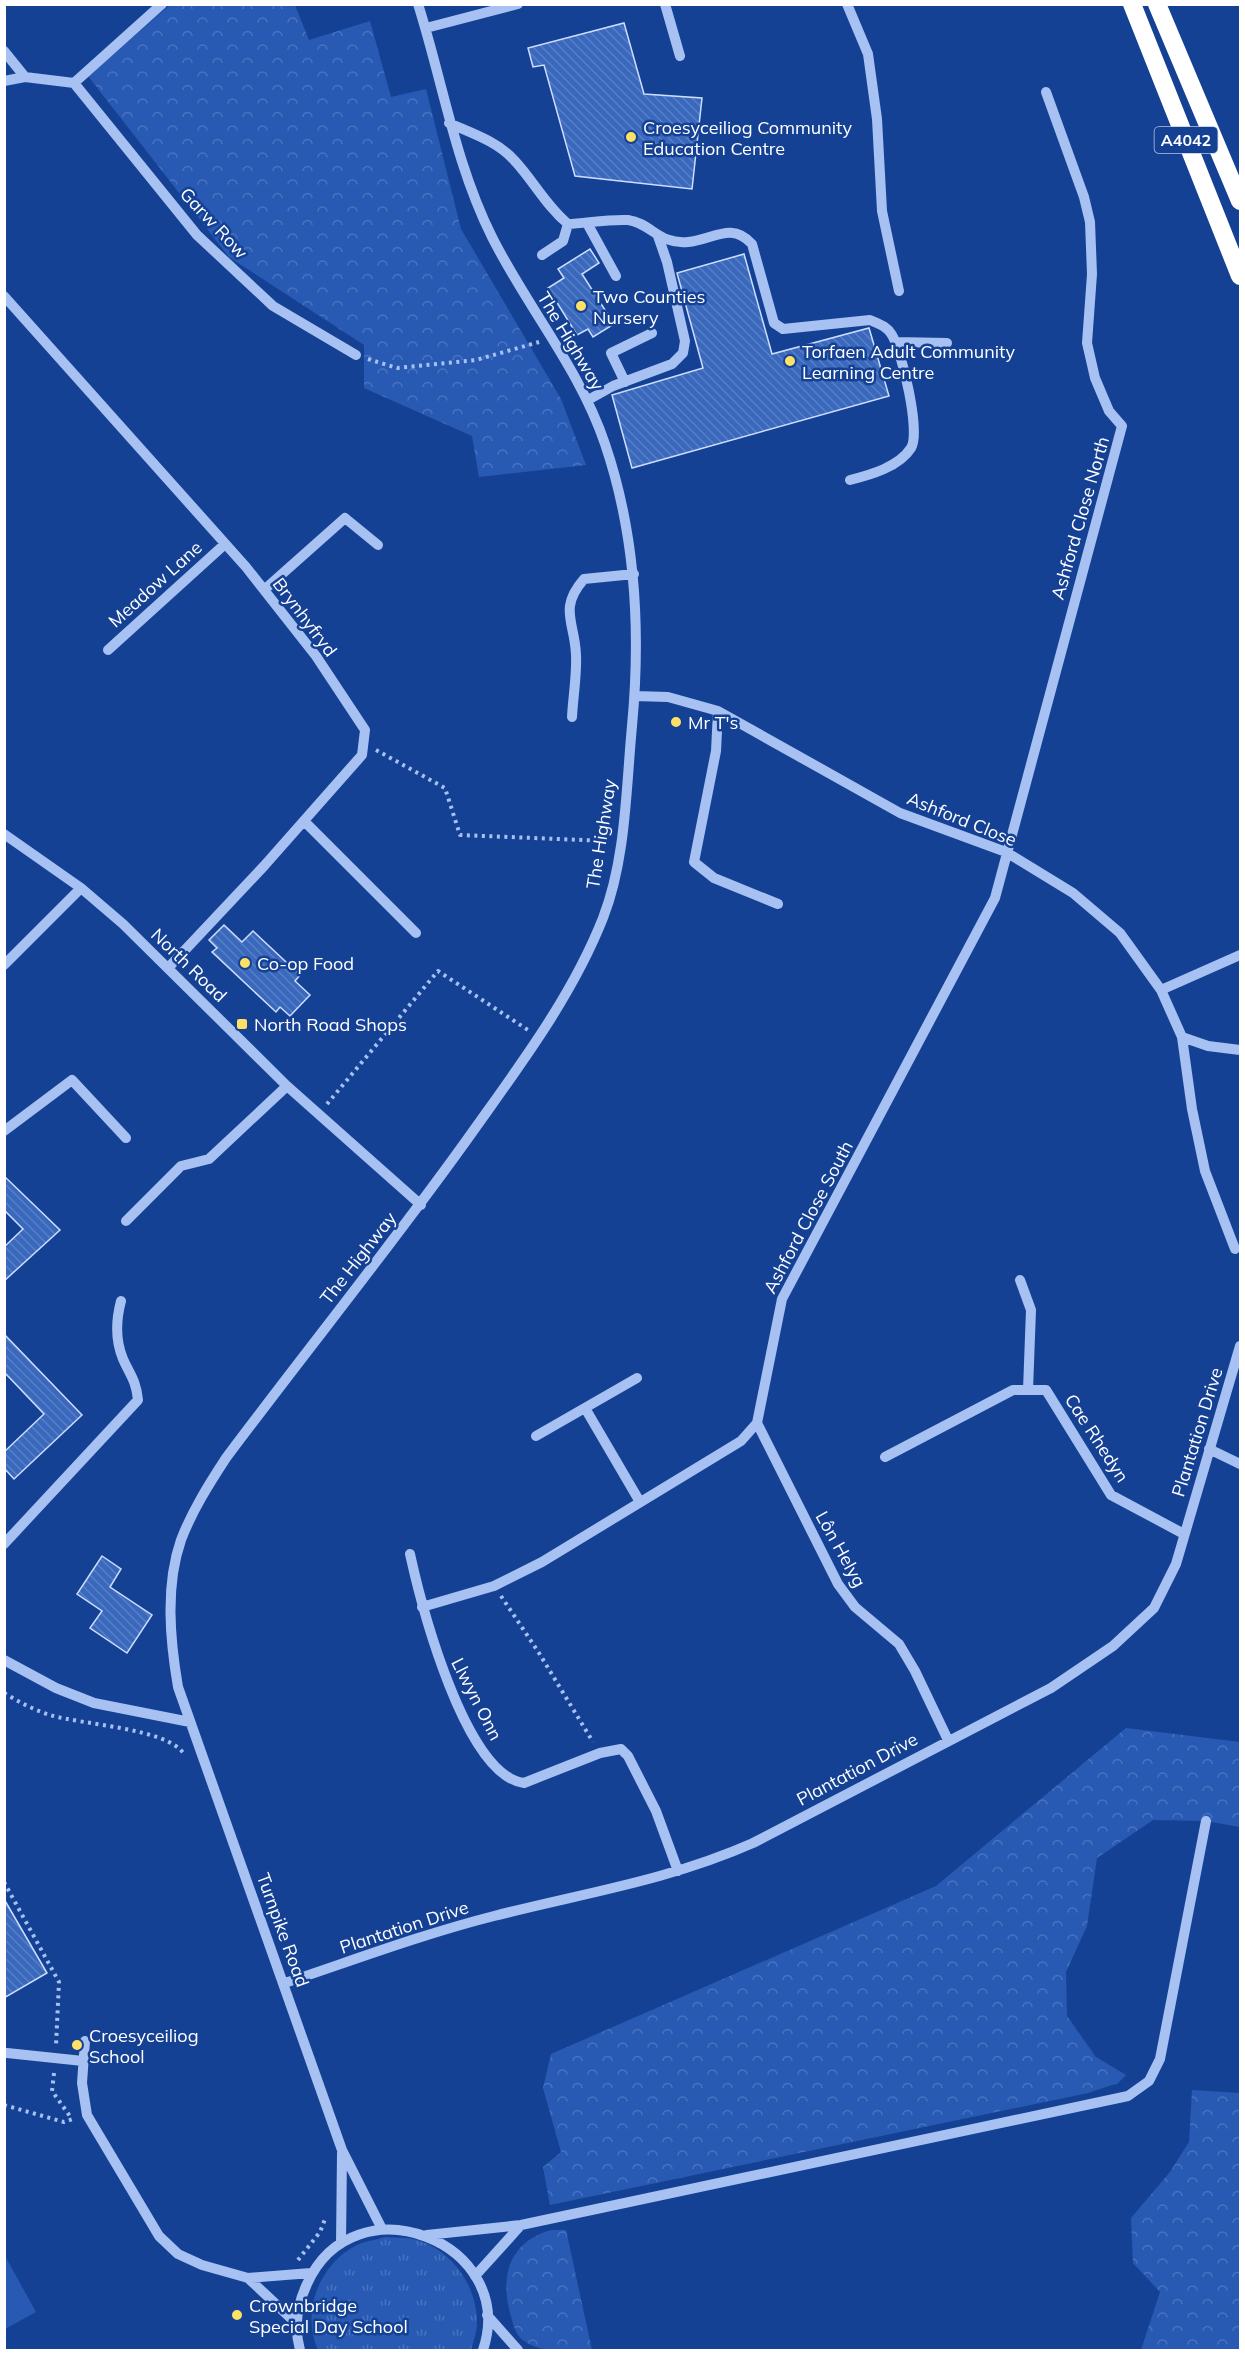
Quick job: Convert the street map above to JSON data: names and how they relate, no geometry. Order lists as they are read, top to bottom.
{
  "streets": {
    "highway": ["A4042"],
    "street": [
      "Garw Row",
      "The Highway",
      "Ashford Close North",
      "Meadow Lane",
      "Brynhyfryd",
      "Ashford Close",
      "North Road",
      "Ashford Close South",
      "Plantation Drive",
      "Cae Rhedyn",
      "Lôn Helyg",
      "Llwyn Onn",
      "Turnpike Road"
    ]
  },
  "crossings": [
    ["The Highway", "Ashford Close"],
    ["The Highway", "North Road"],
    ["The Highway", "Turnpike Road"],
    ["Ashford Close North", "Ashford Close"],
    ["Ashford Close North", "Ashford Close South"],
    ["Meadow Lane", "Brynhyfryd"],
    ["Ashford Close", "Ashford Close South"],
    ["Ashford Close South", "Lôn Helyg"],
    ["Plantation Drive", "Cae Rhedyn"],
    ["Plantation Drive", "Lôn Helyg"],
    ["Plantation Drive", "Llwyn Onn"],
    ["Plantation Drive", "Turnpike Road"]
  ],
  "places": {
    "other": [
      "Croesyceiliog Community Education Centre",
      "Two Counties Nursery",
      "Torfaen Adult Community Learning Centre",
      "Mr T's",
      "Co-op Food",
      "Croesyceiliog School",
      "Crownbridge Special Day School"
    ],
    "transit": ["North Road Shops"]
  }
}
